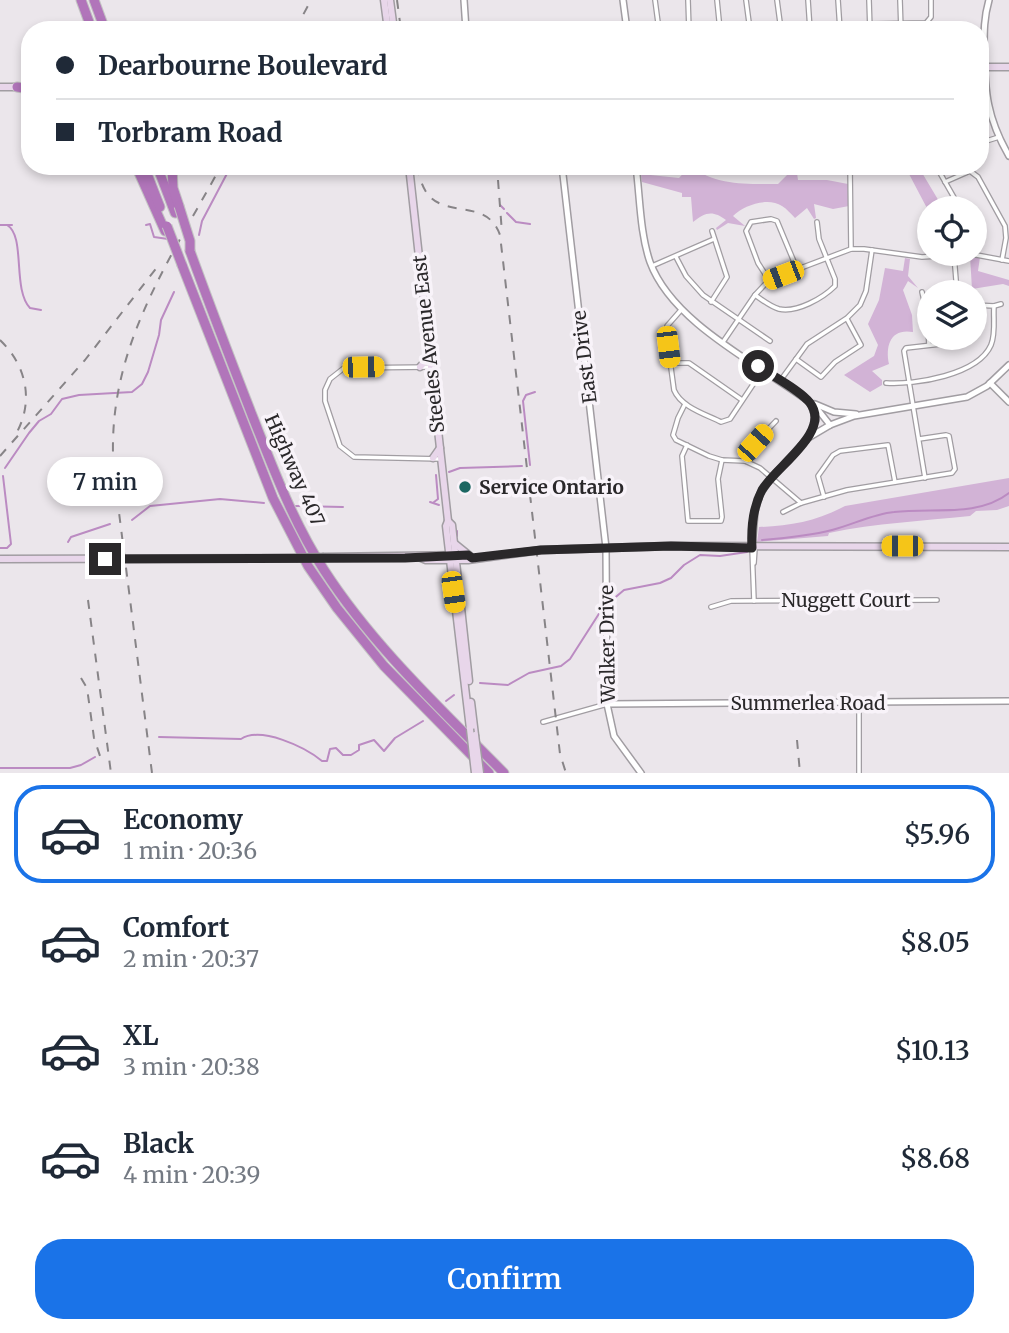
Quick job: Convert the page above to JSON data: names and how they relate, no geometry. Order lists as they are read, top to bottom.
{
  "streets": {
    "highway": ["Highway 407"],
    "main road": ["Steeles Avenue East"],
    "street": [
      "East Drive",
      "Nuggett Court",
      "Walker Drive",
      "Summerlea Road"
    ]
  },
  "crossings": [
    ["East Drive", "Walker Drive"],
    ["Walker Drive", "Summerlea Road"]
  ],
  "places": ["Service Ontario"],
  "page": {
    "banner": ["Dearbourne Boulevard", "Torbram Road"],
    "bubble": "7 min",
    "list": [
      {
        "name": "Economy",
        "note": "1 min · 20:36",
        "value": "$5.96"
      },
      {
        "name": "Comfort",
        "note": "2 min · 20:37",
        "value": "$8.05"
      },
      {
        "name": "XL",
        "note": "3 min · 20:38",
        "value": "$10.13"
      },
      {
        "name": "Black",
        "note": "4 min · 20:39",
        "value": "$8.68"
      }
    ],
    "buttons": "Confirm"
  }
}
